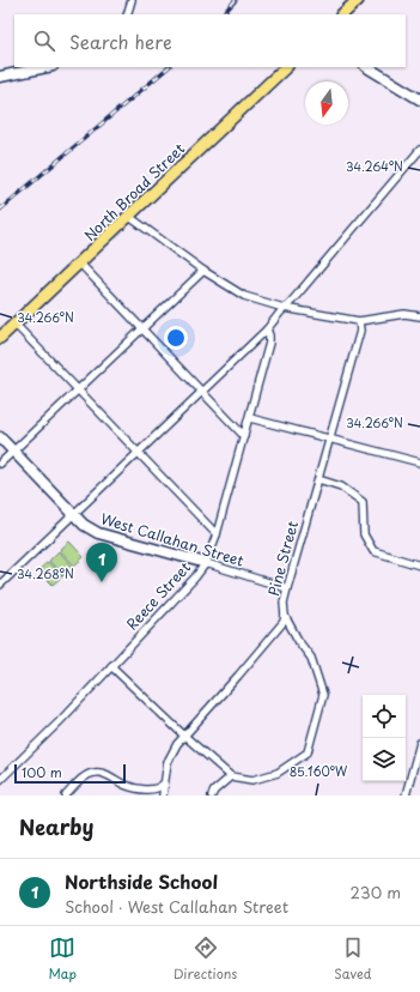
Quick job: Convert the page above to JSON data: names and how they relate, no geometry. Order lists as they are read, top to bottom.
{
  "streets": {
    "main road": ["North Broad Street"],
    "street": ["West Callahan Street", "Pine Street", "Reece Street"]
  },
  "crossings": [
    ["West Callahan Street", "Pine Street"],
    ["West Callahan Street", "Reece Street"]
  ],
  "scale_bar": "100 m",
  "north": "bottom",
  "page": {
    "search": "Search here",
    "pins": "1",
    "scale": "100 m",
    "heading": "Nearby",
    "list": [
      {
        "mark": "1",
        "name": "Northside School",
        "note": "School · West Callahan Street",
        "value": "230 m"
      }
    ],
    "nav": ["Map", "Directions", "Saved"]
  },
  "coordinates": [
    "34.264°N",
    "34.266°N",
    "34.268°N",
    "85.160°W"
  ]
}
